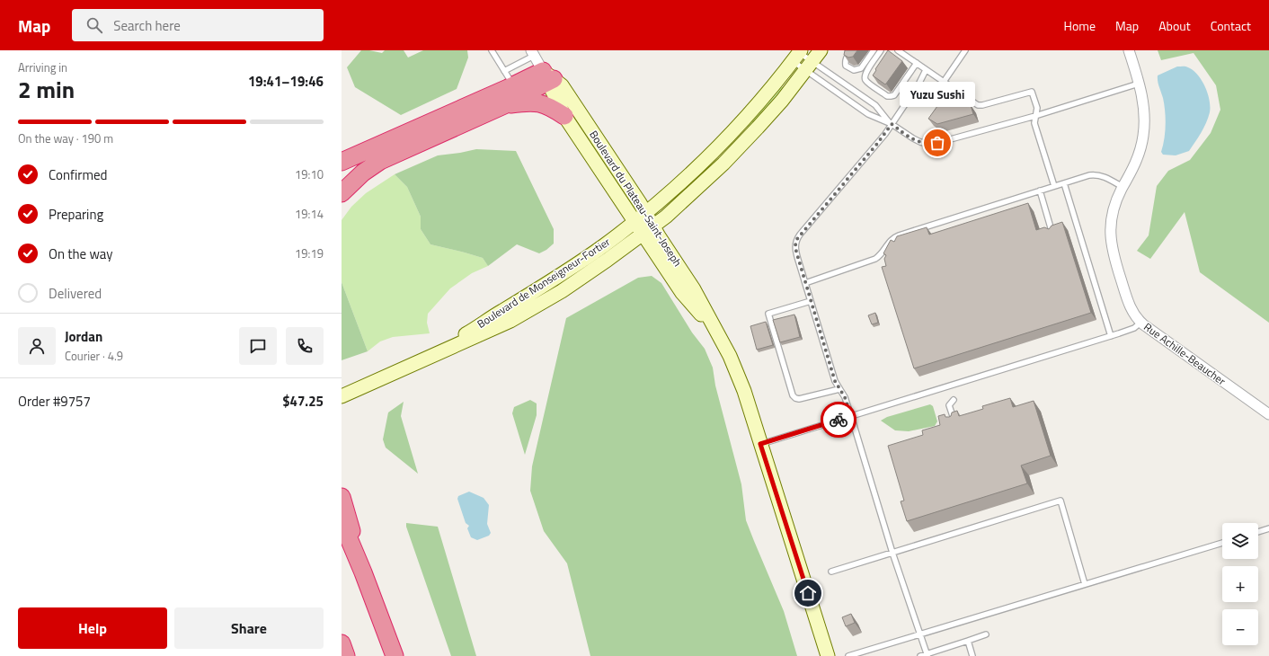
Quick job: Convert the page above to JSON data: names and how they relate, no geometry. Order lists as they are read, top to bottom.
{
  "streets": {
    "main road": ["Boulevard du Plateau-Saint-Joseph", "Boulevard de Monseigneur-Fortier"],
    "street": ["Rue Achille-Beaucher"]
  },
  "crossings": [
    ["Boulevard du Plateau-Saint-Joseph", "Boulevard de Monseigneur-Fortier"]
  ],
  "places": ["Yuzu Sushi"],
  "page": {
    "header": "Map",
    "search": "Search here",
    "nav": [
      "Home",
      "Map",
      "About",
      "Contact"
    ],
    "heading": ["2 min", "Arriving in", "19:41–19:46"],
    "panel": [
      "Jordan",
      "Courier · 4.9",
      "Order #9757",
      "$47.25"
    ],
    "bubble": "Yuzu Sushi",
    "bar": "On the way · 190 m",
    "list": [
      ["Confirmed", "19:10"],
      ["Preparing", "19:14"],
      ["On the way", "19:19"],
      "Delivered"
    ],
    "map_buttons": ["+", "−"],
    "buttons": ["Help", "Share"]
  }
}
